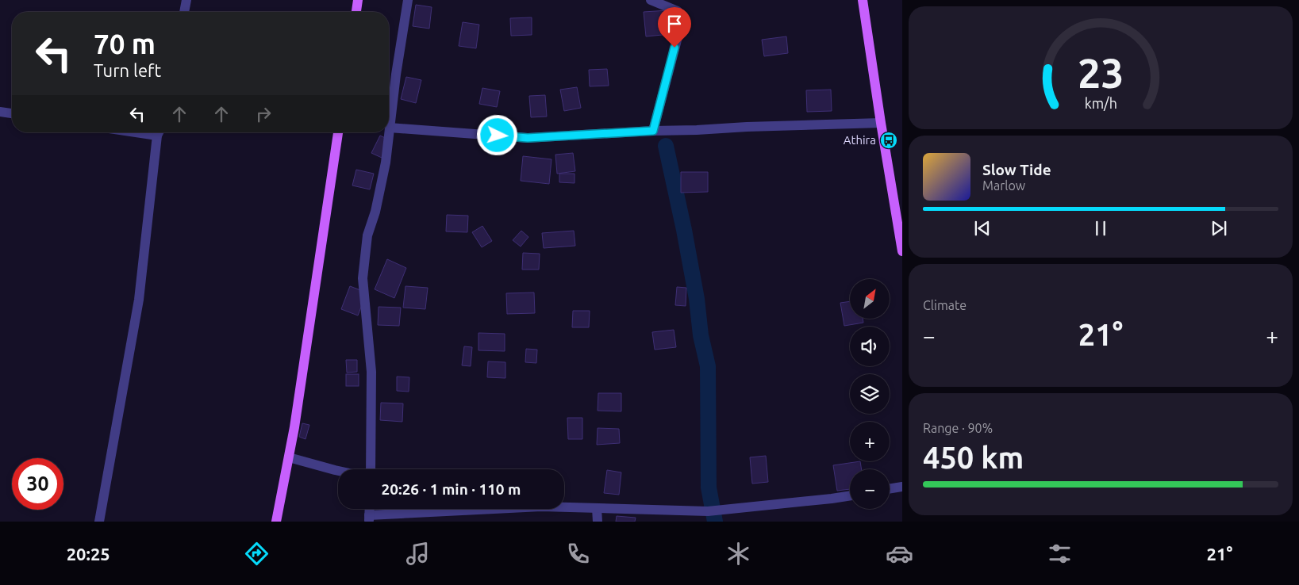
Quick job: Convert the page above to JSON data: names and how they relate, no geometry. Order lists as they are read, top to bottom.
{
  "places": {
    "bus stop": ["Athira"]
  },
  "north": "top right",
  "page": {
    "turn": ["70 m", "Turn left"],
    "song": ["Slow Tide", "Marlow"],
    "tile": [
      "Climate",
      ["Range · 90%", "450 km"]
    ],
    "map_buttons": ["+", "−"],
    "heat": ["−", "21°", "+"],
    "limit": "30",
    "trip": "20:26 · 1 min · 110 m",
    "tabs": ["20:25", "21°"],
    "gauge": ["23", "km/h"]
  }
}
